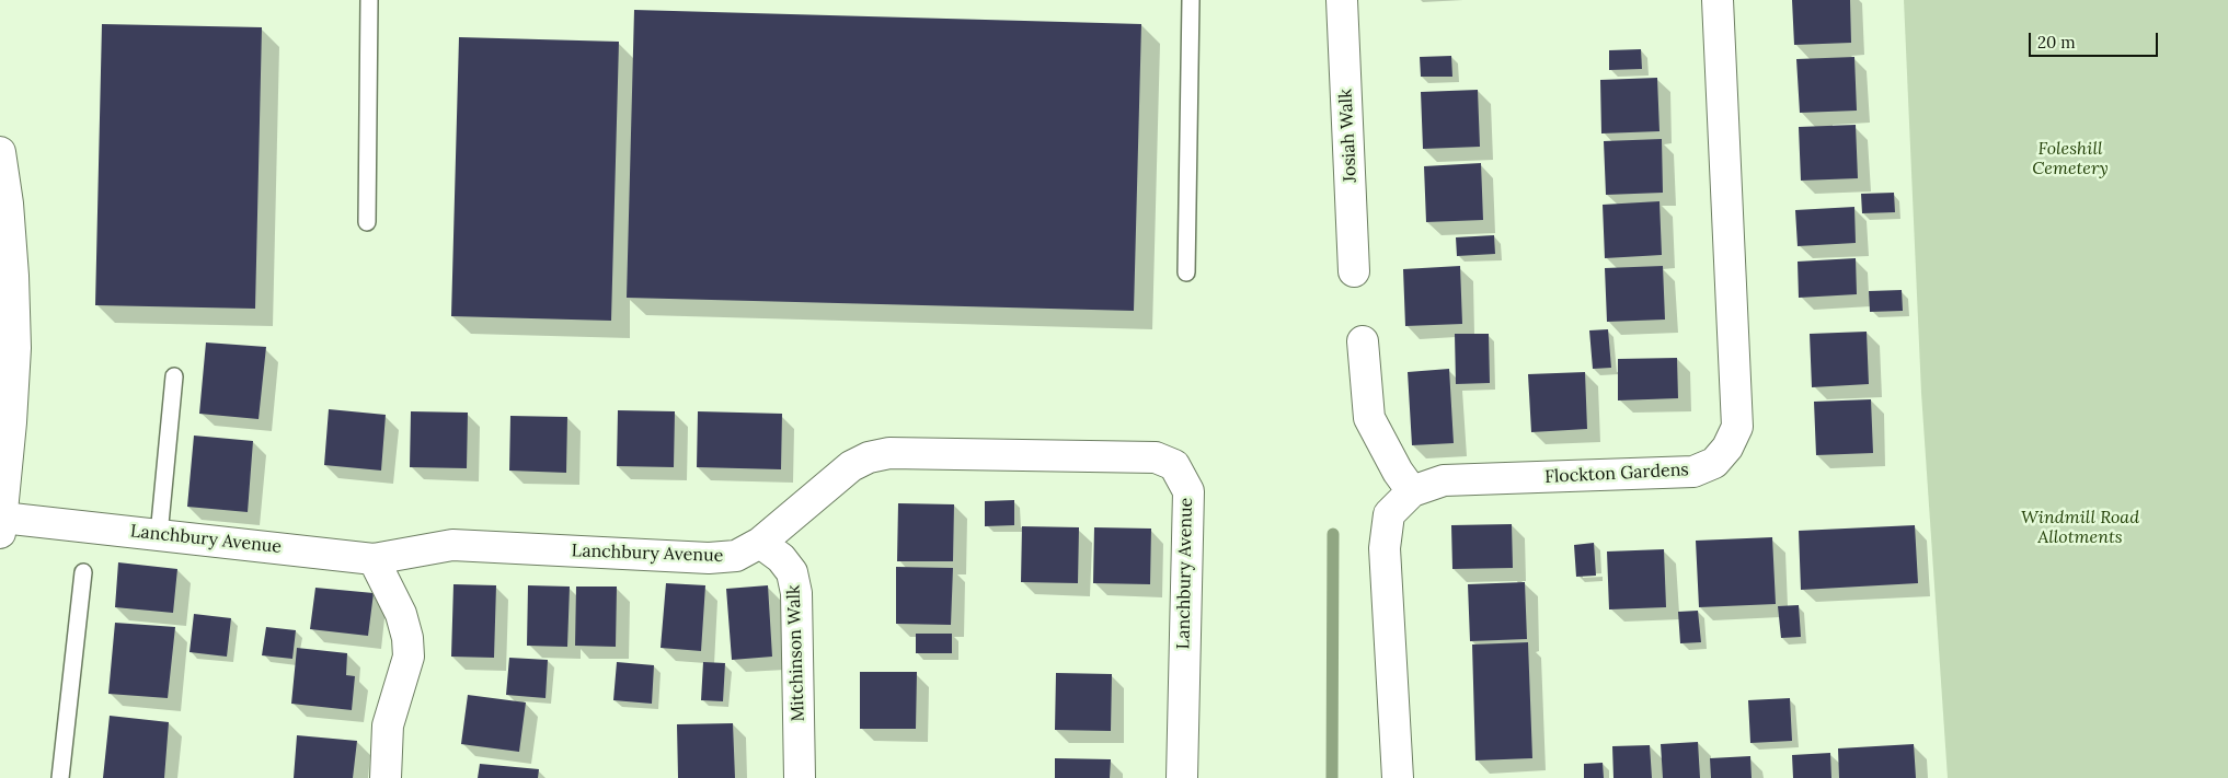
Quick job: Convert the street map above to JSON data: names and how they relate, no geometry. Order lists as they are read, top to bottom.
{
  "streets": {
    "street": [
      "Josiah Walk",
      "Flockton Gardens",
      "Lanchbury Avenue",
      "Mitchinson Walk"
    ]
  },
  "crossings": [
    ["Lanchbury Avenue", "Mitchinson Walk"]
  ],
  "parks": ["Foleshill Cemetery", "Windmill Road Allotments"],
  "scale_bar": "20 m"
}
